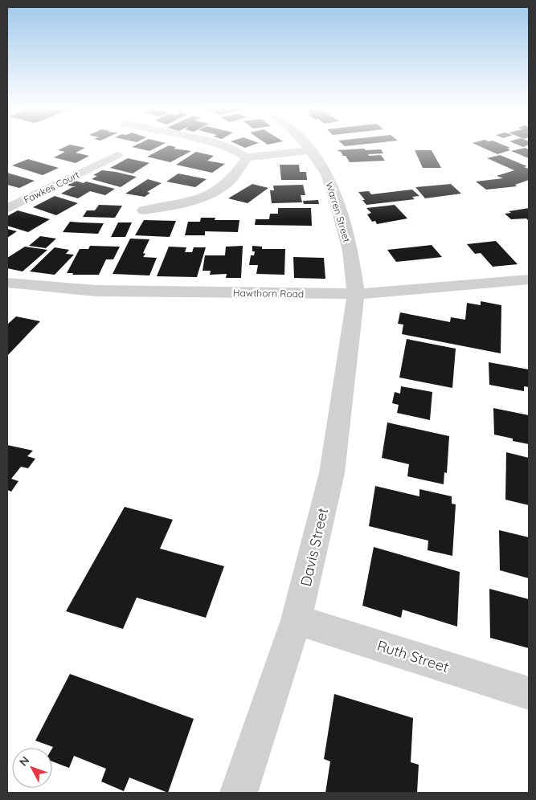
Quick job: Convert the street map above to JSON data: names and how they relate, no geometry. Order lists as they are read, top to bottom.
{
  "streets": {
    "street": [
      "Fawkes Court",
      "Warren Street",
      "Hawthorn Road",
      "Davis Street",
      "Ruth Street"
    ]
  },
  "crossings": [
    ["Warren Street", "Hawthorn Road"],
    ["Warren Street", "Davis Street"],
    ["Hawthorn Road", "Davis Street"],
    ["Davis Street", "Ruth Street"]
  ],
  "north": "top left"
}
